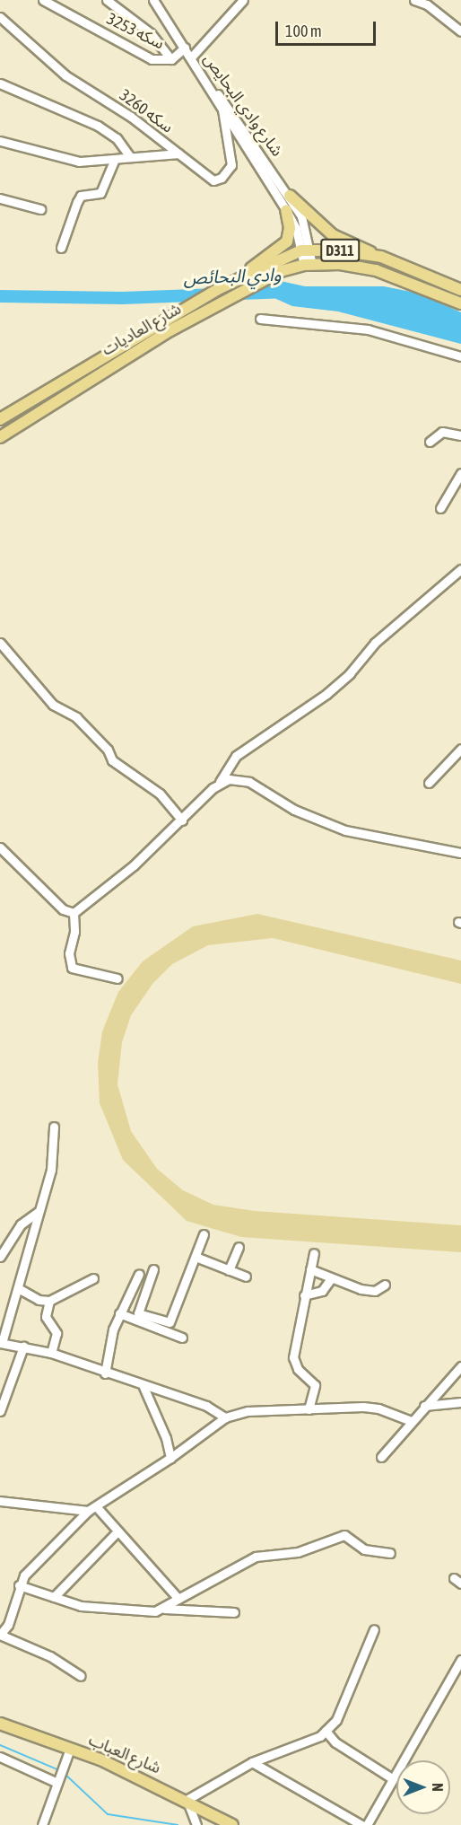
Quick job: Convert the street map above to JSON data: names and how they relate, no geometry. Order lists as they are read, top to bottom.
{
  "streets": {
    "main road": ["D311", "شارع العاديات", "شارع العباب"],
    "street": ["سكه 3253", "شارع وادي البحايص", "سكه 3260"]
  },
  "crossings": [
    ["شارع وادي البحايص", "سكه 3260"],
    ["شارع وادي البحايص", "شارع العاديات"]
  ],
  "water": ["وادي البحائص"],
  "scale_bar": "100 m",
  "north": "right"
}
